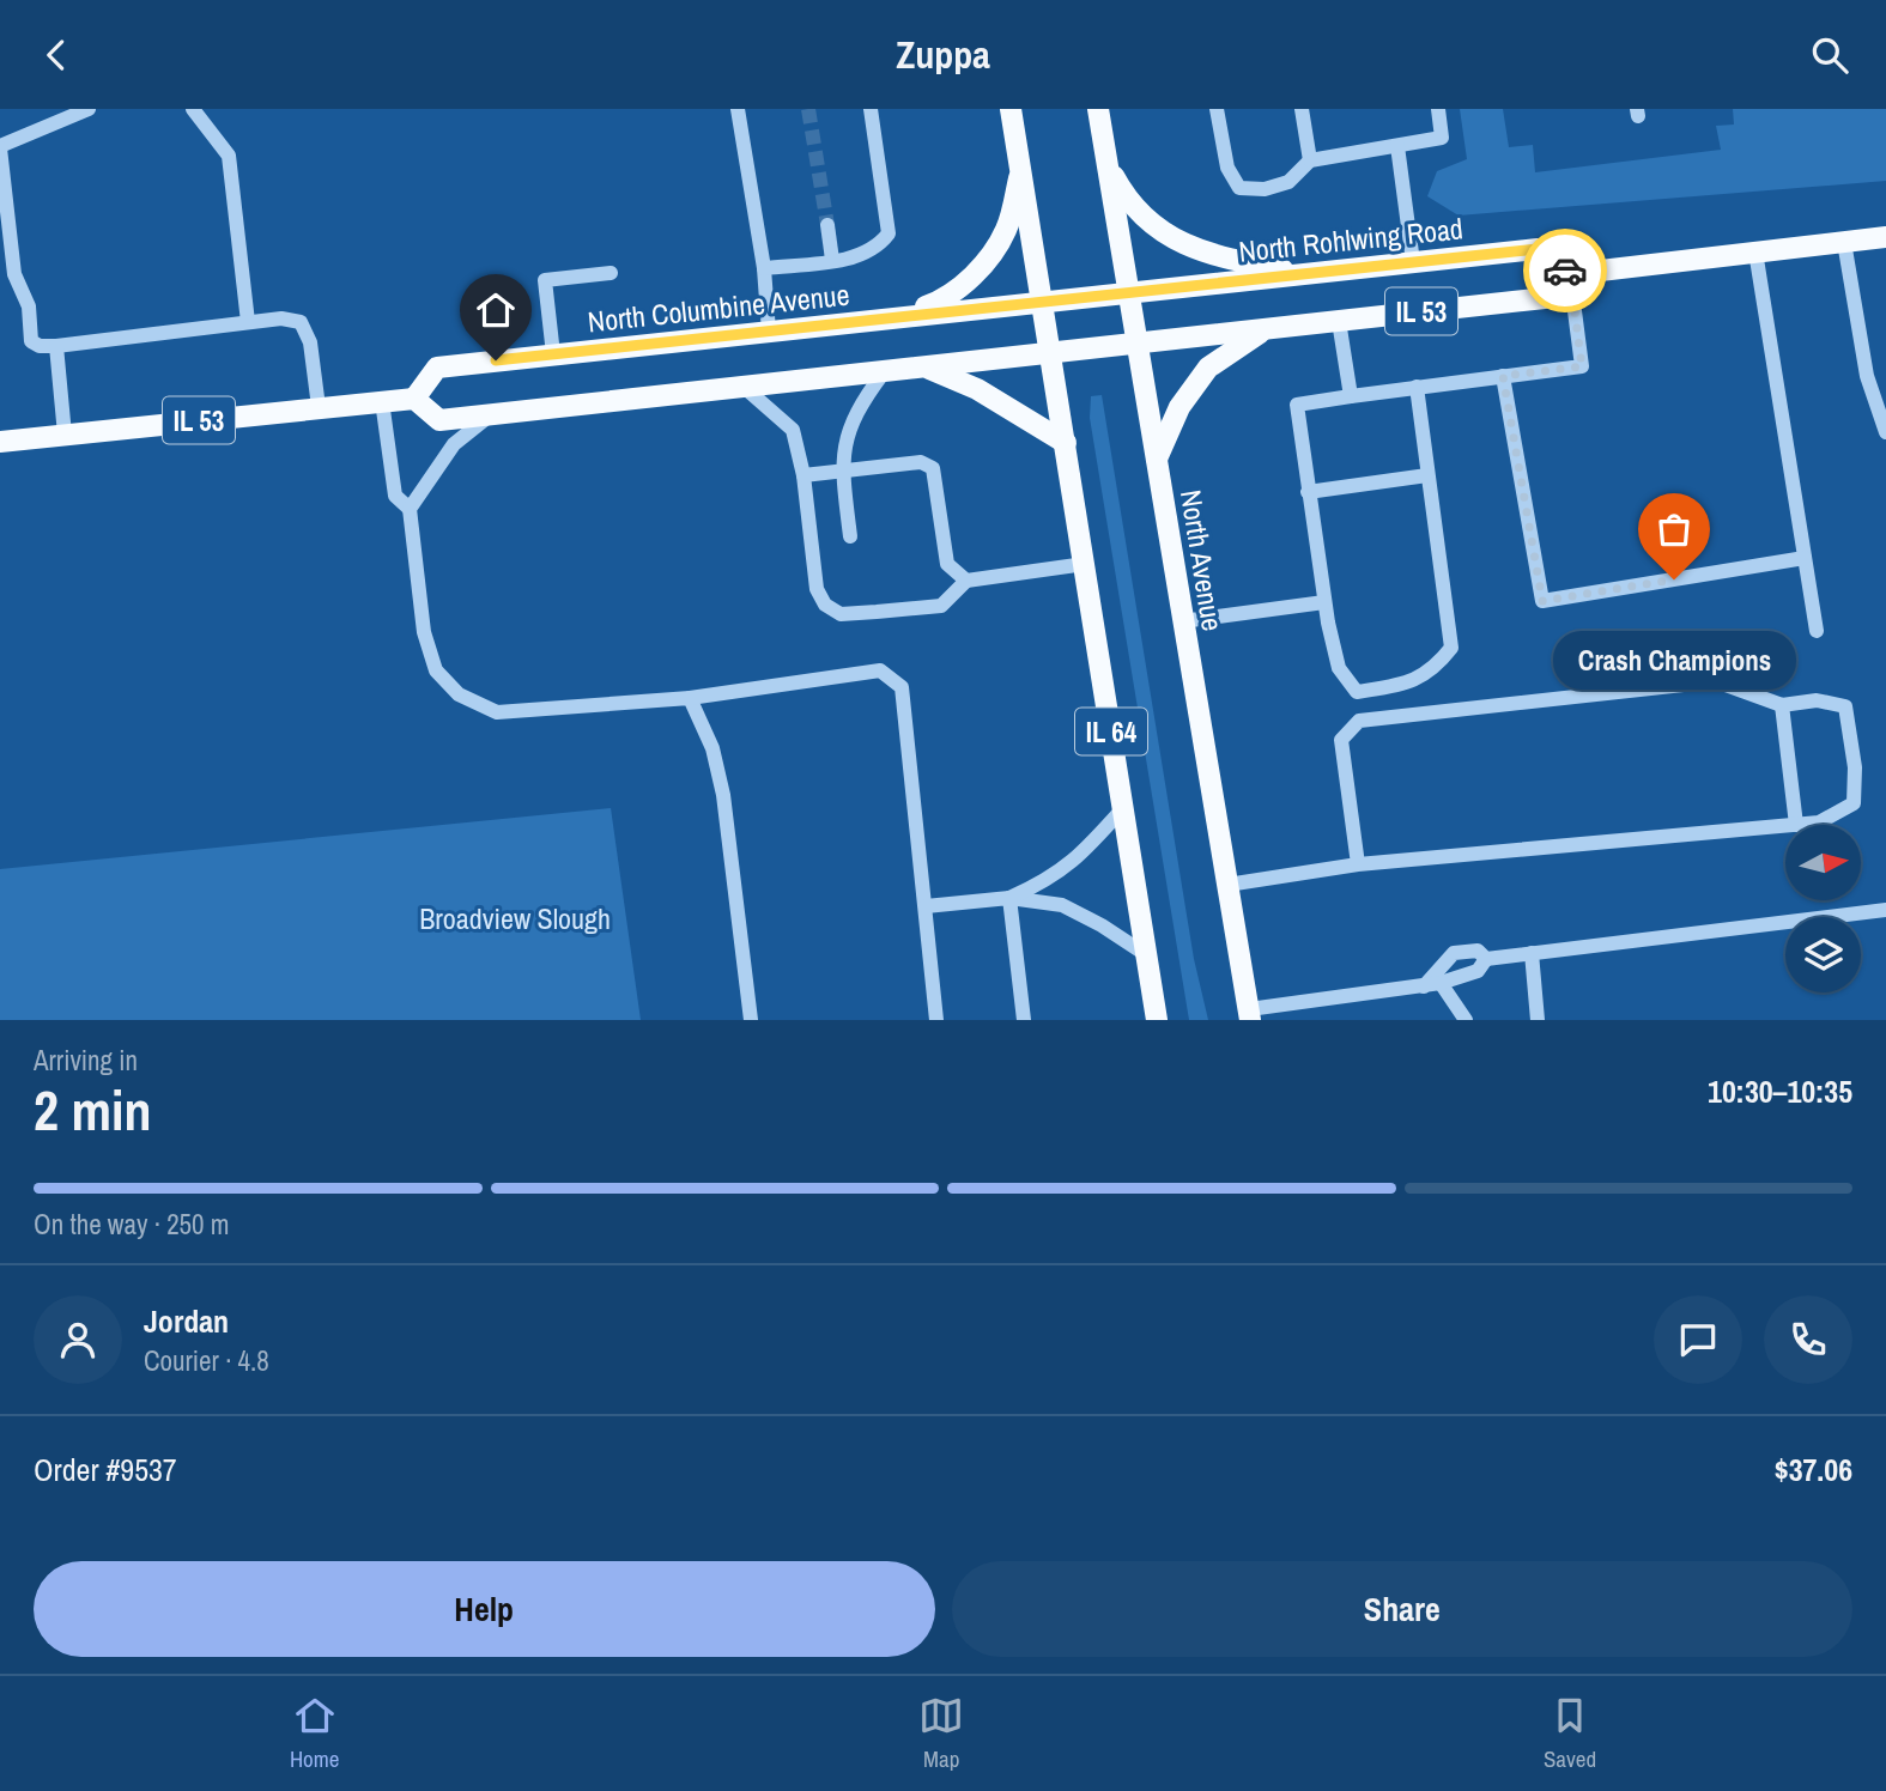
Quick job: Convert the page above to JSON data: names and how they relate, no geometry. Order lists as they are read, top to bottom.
{
  "streets": {
    "main road": [
      "North Rohlwing Road",
      "North Columbine Avenue",
      "IL 53",
      "North Avenue",
      "IL 64"
    ]
  },
  "crossings": [
    ["North Rohlwing Road", "IL 53"],
    ["North Rohlwing Road", "North Avenue"],
    ["North Columbine Avenue", "IL 53"],
    ["North Columbine Avenue", "IL 64"],
    ["IL 53", "North Avenue"],
    ["IL 53", "IL 64"]
  ],
  "parks": ["Broadview Slough"],
  "places": ["Crash Champions"],
  "north": "right",
  "page": {
    "header": "Zuppa",
    "bubble": "Crash Champions",
    "heading": ["2 min", "Arriving in", "10:30–10:35"],
    "panel": [
      "Jordan",
      "Courier · 4.8",
      "Order #9537",
      "$37.06"
    ],
    "bar": "On the way · 250 m",
    "buttons": ["Help", "Share"],
    "tabs": ["Home", "Map", "Saved"]
  }
}
